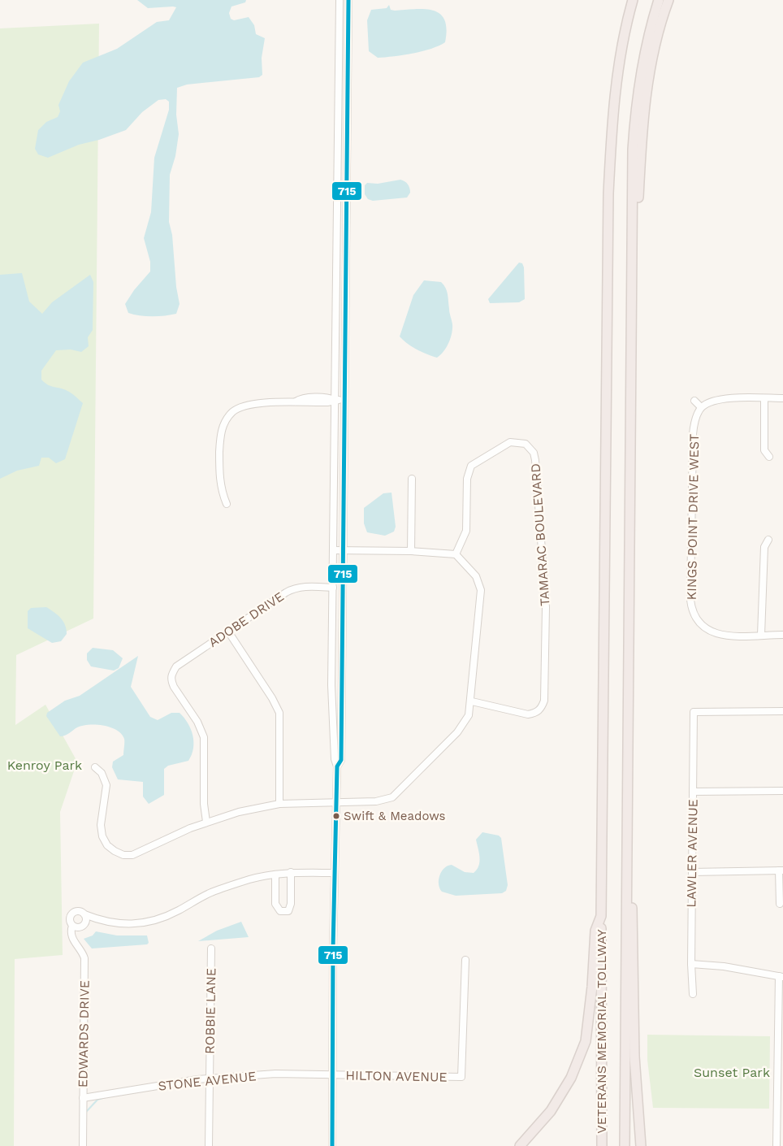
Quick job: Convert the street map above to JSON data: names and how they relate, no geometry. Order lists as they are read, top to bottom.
{
  "streets": {
    "highway": ["VETERANS MEMORIAL TOLLWAY"],
    "street": [
      "KINGS POINT DRIVE WEST",
      "TAMARAC BOULEVARD",
      "ADOBE DRIVE",
      "LAWLER AVENUE",
      "ROBBIE LANE",
      "EDWARDS DRIVE",
      "HILTON AVENUE",
      "STONE AVENUE"
    ]
  },
  "crossings": [
    ["ROBBIE LANE", "STONE AVENUE"],
    ["EDWARDS DRIVE", "STONE AVENUE"],
    ["HILTON AVENUE", "STONE AVENUE"]
  ],
  "parks": ["Kenroy Park", "Sunset Park"],
  "places": ["Swift & Meadows"],
  "lines": ["transit line 715"]
}
